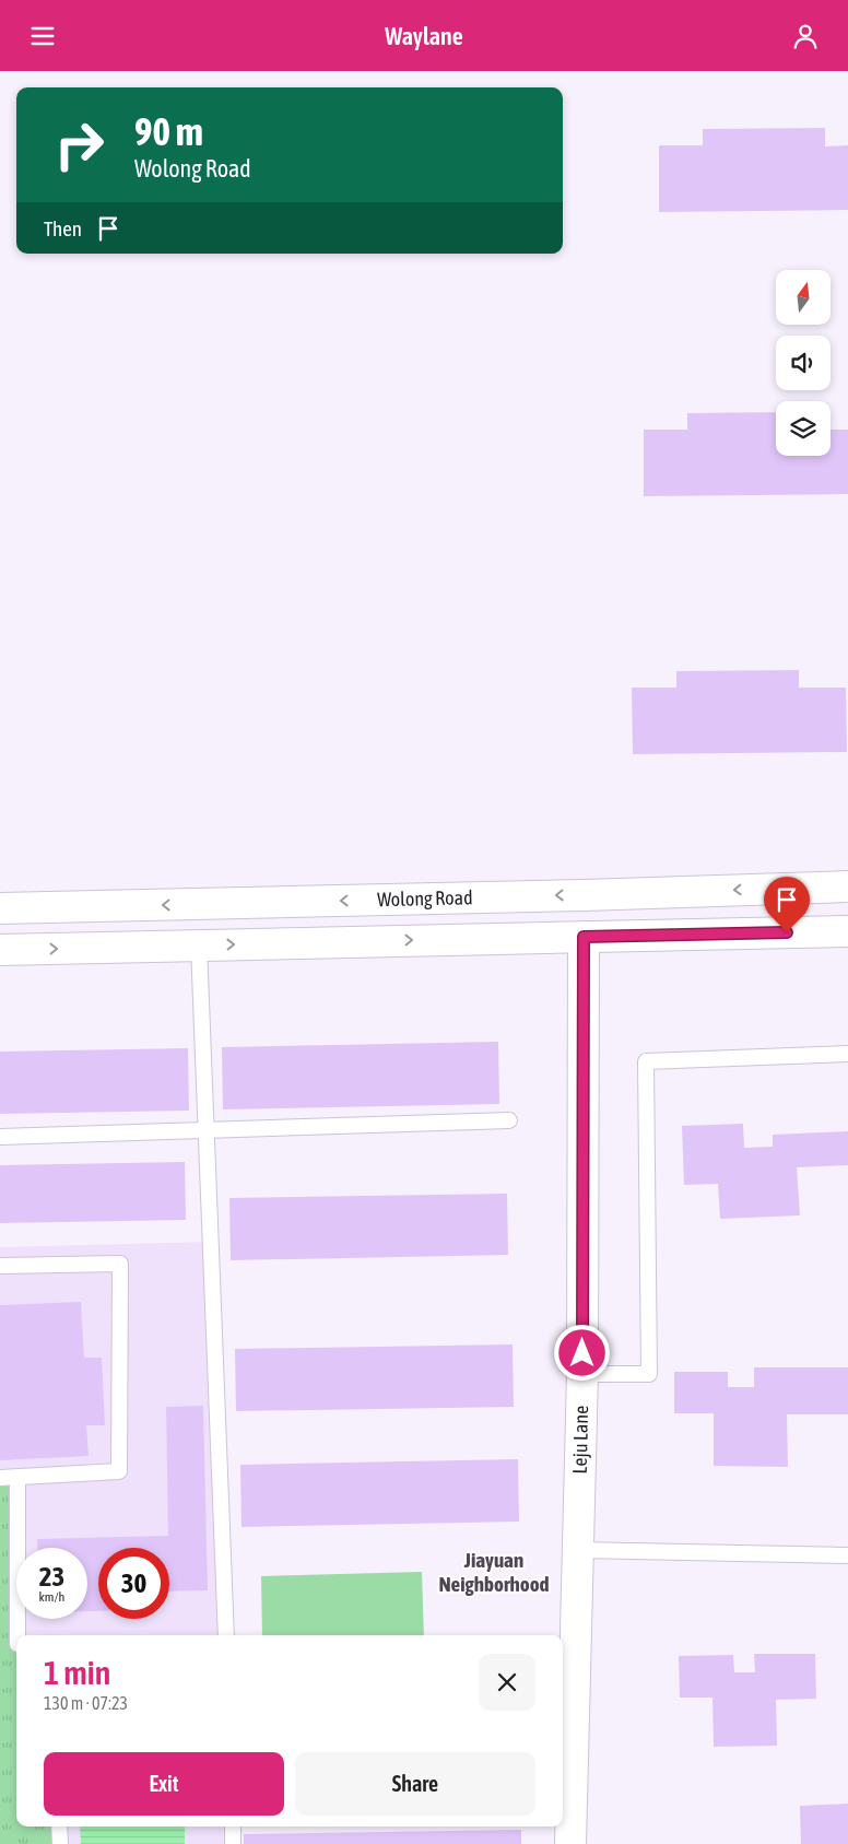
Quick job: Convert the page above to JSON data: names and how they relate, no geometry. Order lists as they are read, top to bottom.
{
  "streets": {
    "main road": ["Wolong Road", "Leju Lane"]
  },
  "districts": ["Jiayuan Neighborhood"],
  "north": "top",
  "page": {
    "header": "Waylane",
    "turn": ["90 m", "Wolong Road"],
    "then": "Then",
    "speed": "23 km/h",
    "limit": "30",
    "heading": ["1 min", "130 m · 07:23"],
    "buttons": ["Exit", "Share"]
  }
}
